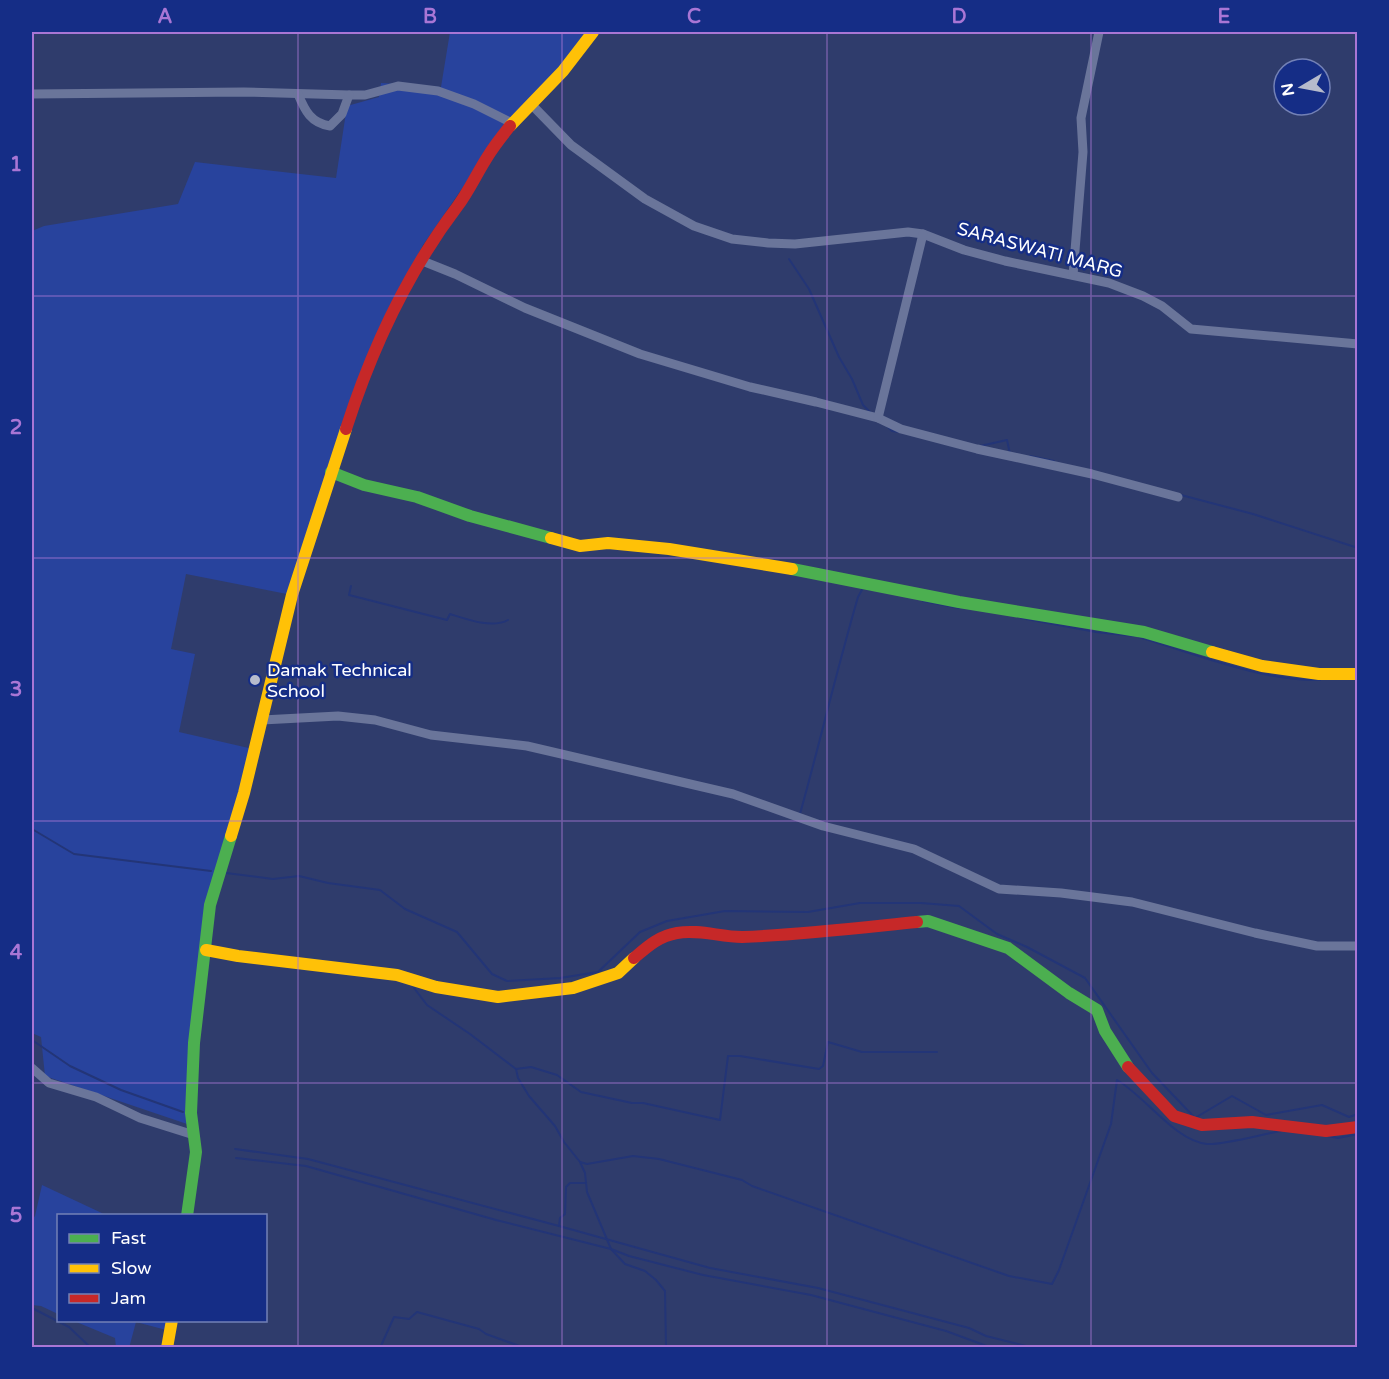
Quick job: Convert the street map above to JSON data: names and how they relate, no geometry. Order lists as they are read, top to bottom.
{
  "streets": {
    "street": ["SARASWATI MARG"]
  },
  "places": ["Damak Technical School"],
  "legend": ["Fast", "Slow", "Jam"],
  "north": "left",
  "grid": {
    "columns": [
      "A",
      "B",
      "C",
      "D",
      "E"
    ],
    "rows": [
      "1",
      "2",
      "3",
      "4",
      "5"
    ]
  }
}
